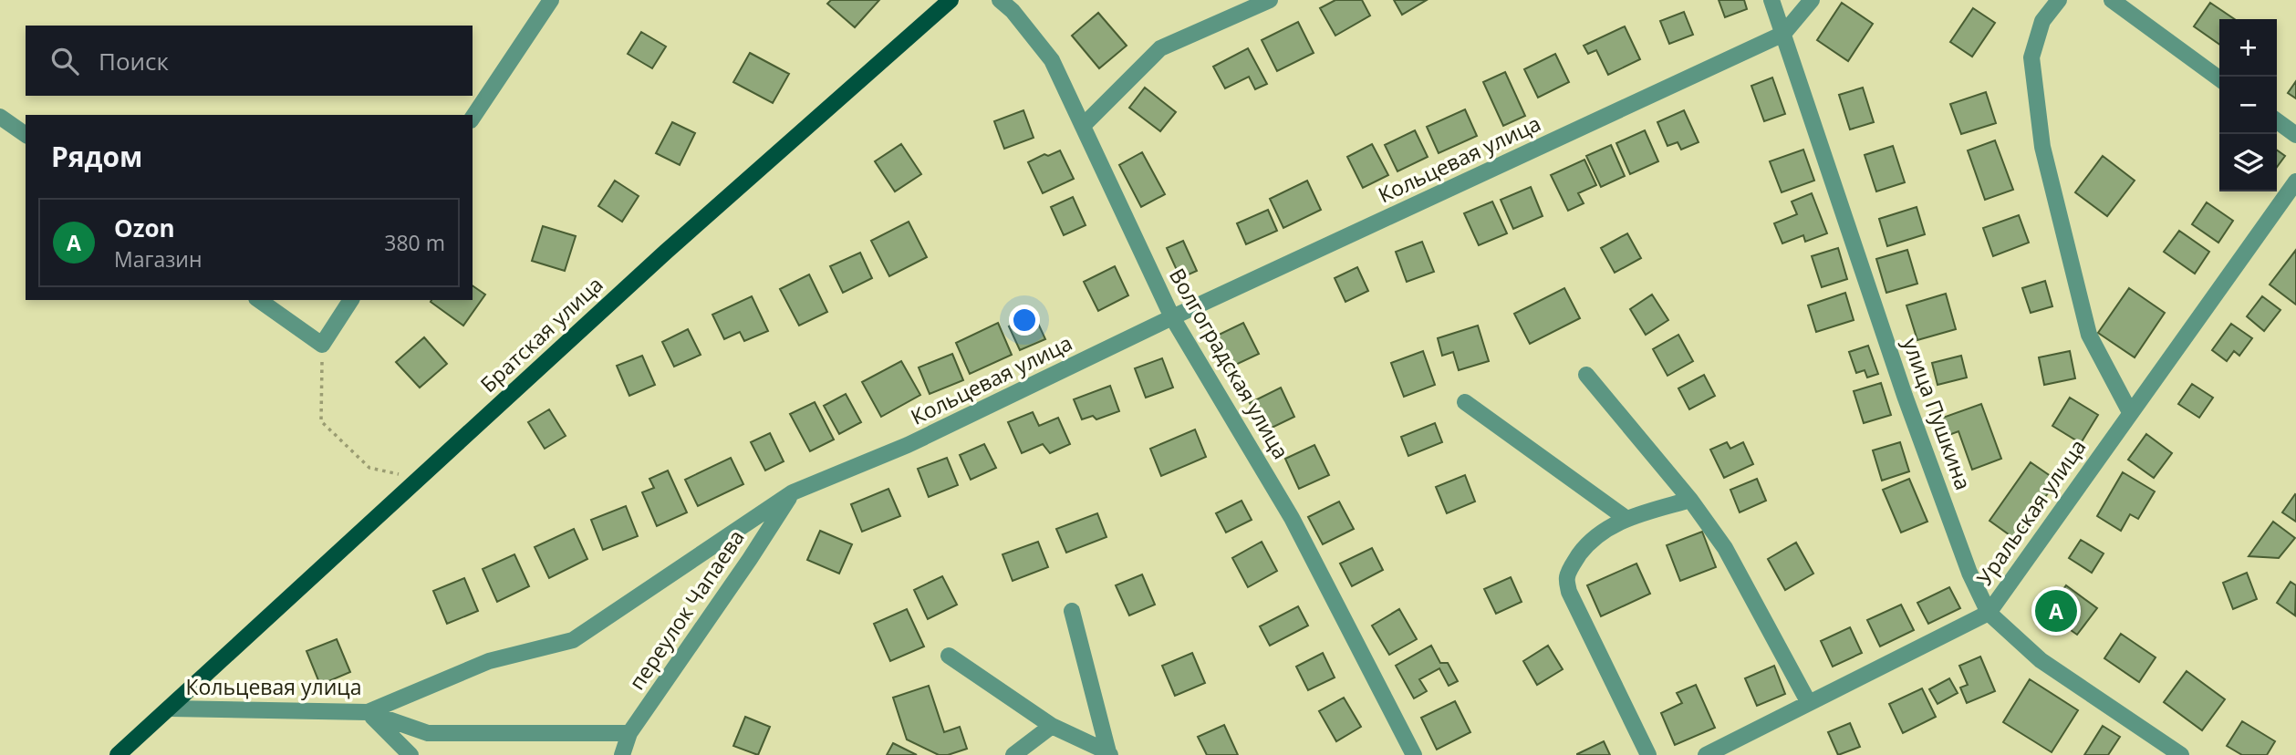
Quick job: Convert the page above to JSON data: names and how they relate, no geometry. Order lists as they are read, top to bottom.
{
  "streets": {
    "main road": ["Братская улица"],
    "street": [
      "Кольцевая улица",
      "Волгоградская улица",
      "улица Пушкина",
      "Уральская улица",
      "переулок Чапаева"
    ]
  },
  "crossings": [
    ["Кольцевая улица", "Братская улица"],
    ["Кольцевая улица", "Волгоградская улица"],
    ["Кольцевая улица", "улица Пушкина"],
    ["Кольцевая улица", "переулок Чапаева"],
    ["улица Пушкина", "Уральская улица"]
  ],
  "page": {
    "map_buttons": ["+", "−"],
    "search": "Поиск",
    "heading": "Рядом",
    "list": [
      {
        "mark": "A",
        "name": "Ozon",
        "note": "Магазин",
        "value": "380 m"
      }
    ],
    "pins": "A"
  }
}
